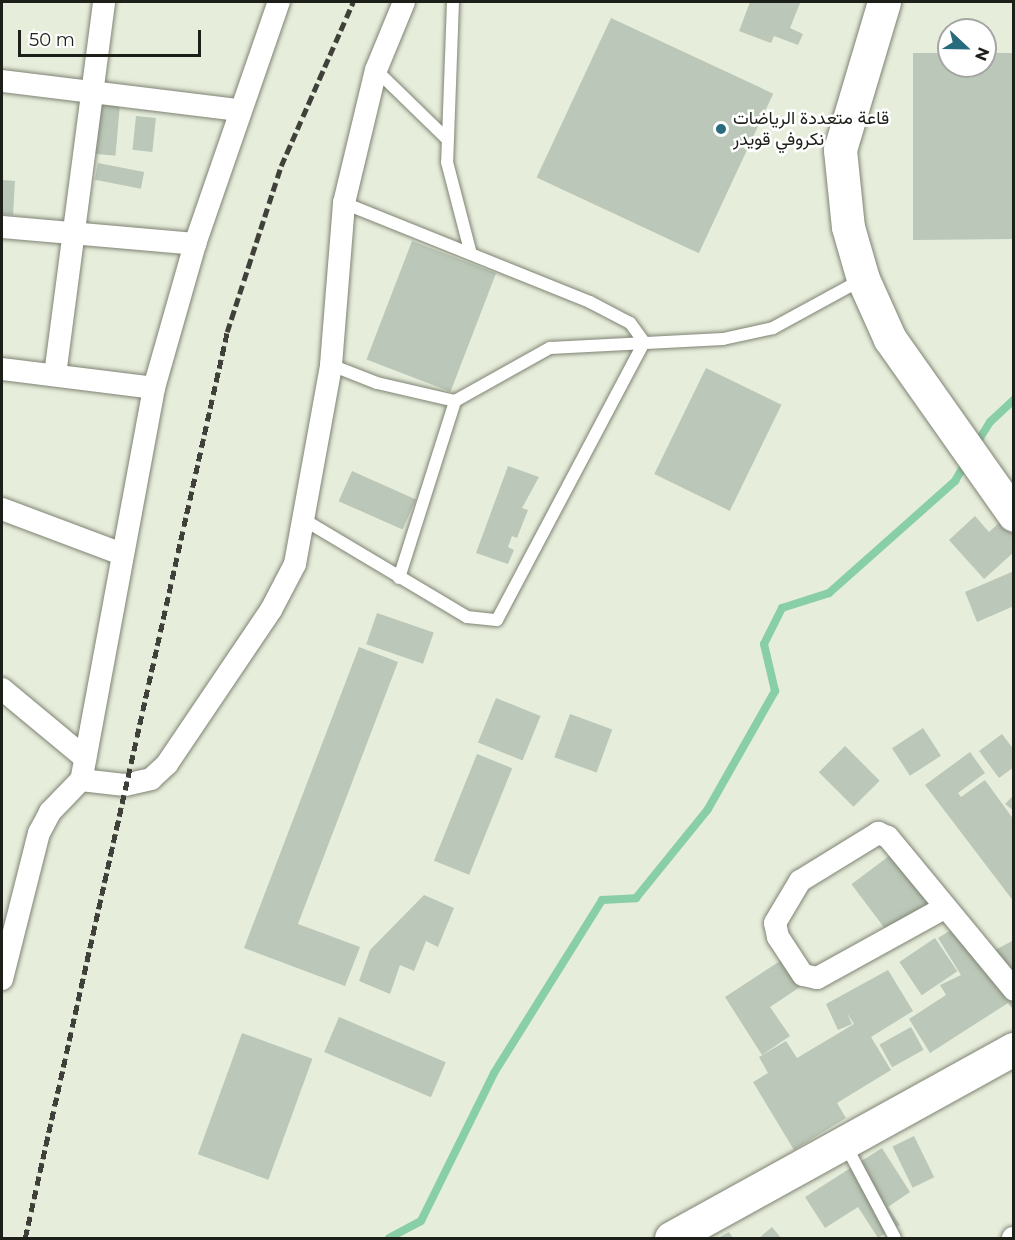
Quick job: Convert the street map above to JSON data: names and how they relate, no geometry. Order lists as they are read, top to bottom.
{
  "places": ["قاعة متعددة الرياضات نكروفي قويدر"],
  "scale_bar": "50 m",
  "north": "right"
}
